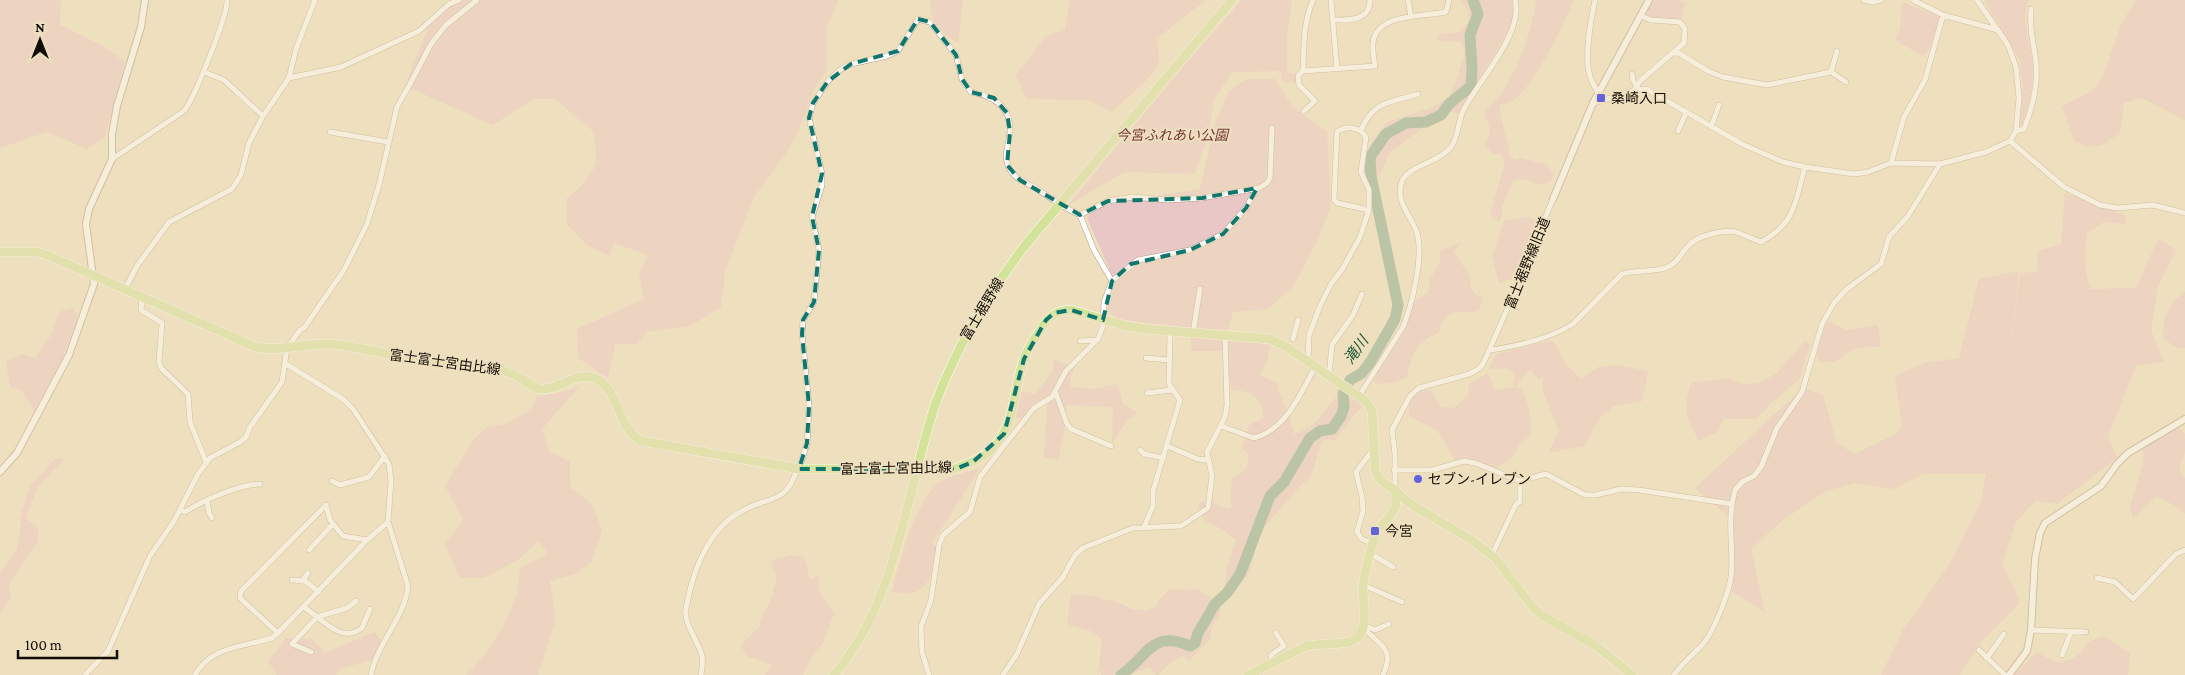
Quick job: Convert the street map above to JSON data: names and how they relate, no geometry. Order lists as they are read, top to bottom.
{
  "streets": {
    "main road": ["富士裾野線", "富士富士宮由比線"],
    "street": ["富士裾野線旧道"]
  },
  "crossings": [
    ["富士裾野線旧道", "富士富士宮由比線"],
    ["富士裾野線", "富士富士宮由比線"]
  ],
  "water": ["滝川"],
  "parks": ["今宮ふれあい公園"],
  "places": {
    "transit": ["桑崎入口", "今宮"],
    "other": ["セブン-イレブン"]
  },
  "scale_bar": "100 m",
  "north": "top"
}
